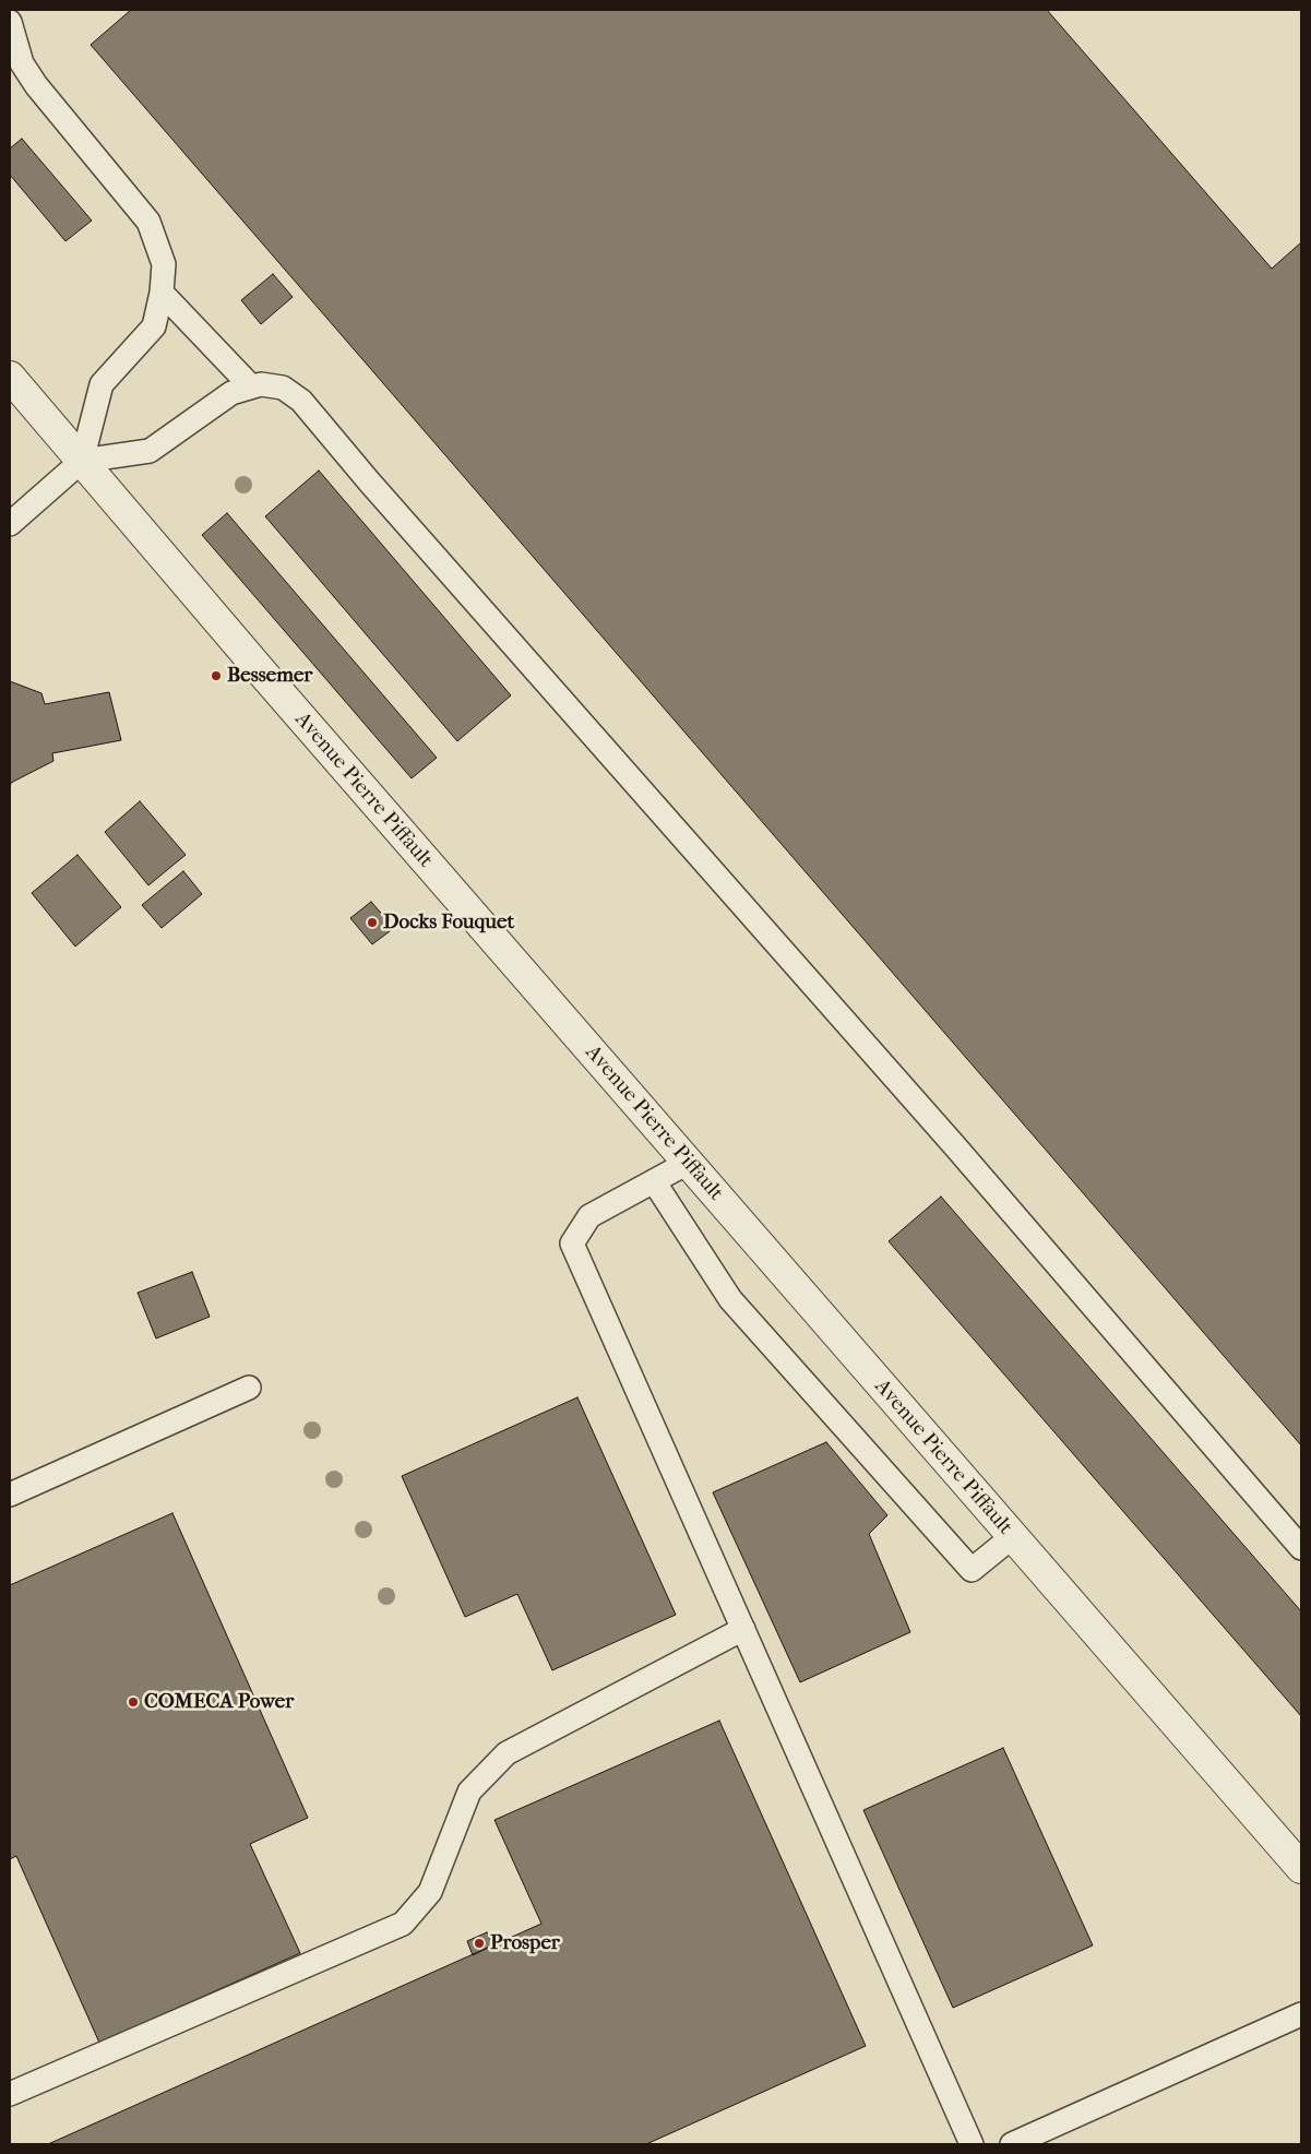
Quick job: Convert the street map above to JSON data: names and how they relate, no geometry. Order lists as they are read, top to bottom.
{
  "streets": {
    "street": ["Avenue Pierre Piffault"]
  },
  "places": [
    "Bessemer",
    "Docks Fouquet",
    "COMECA Power",
    "Prosper"
  ]
}
